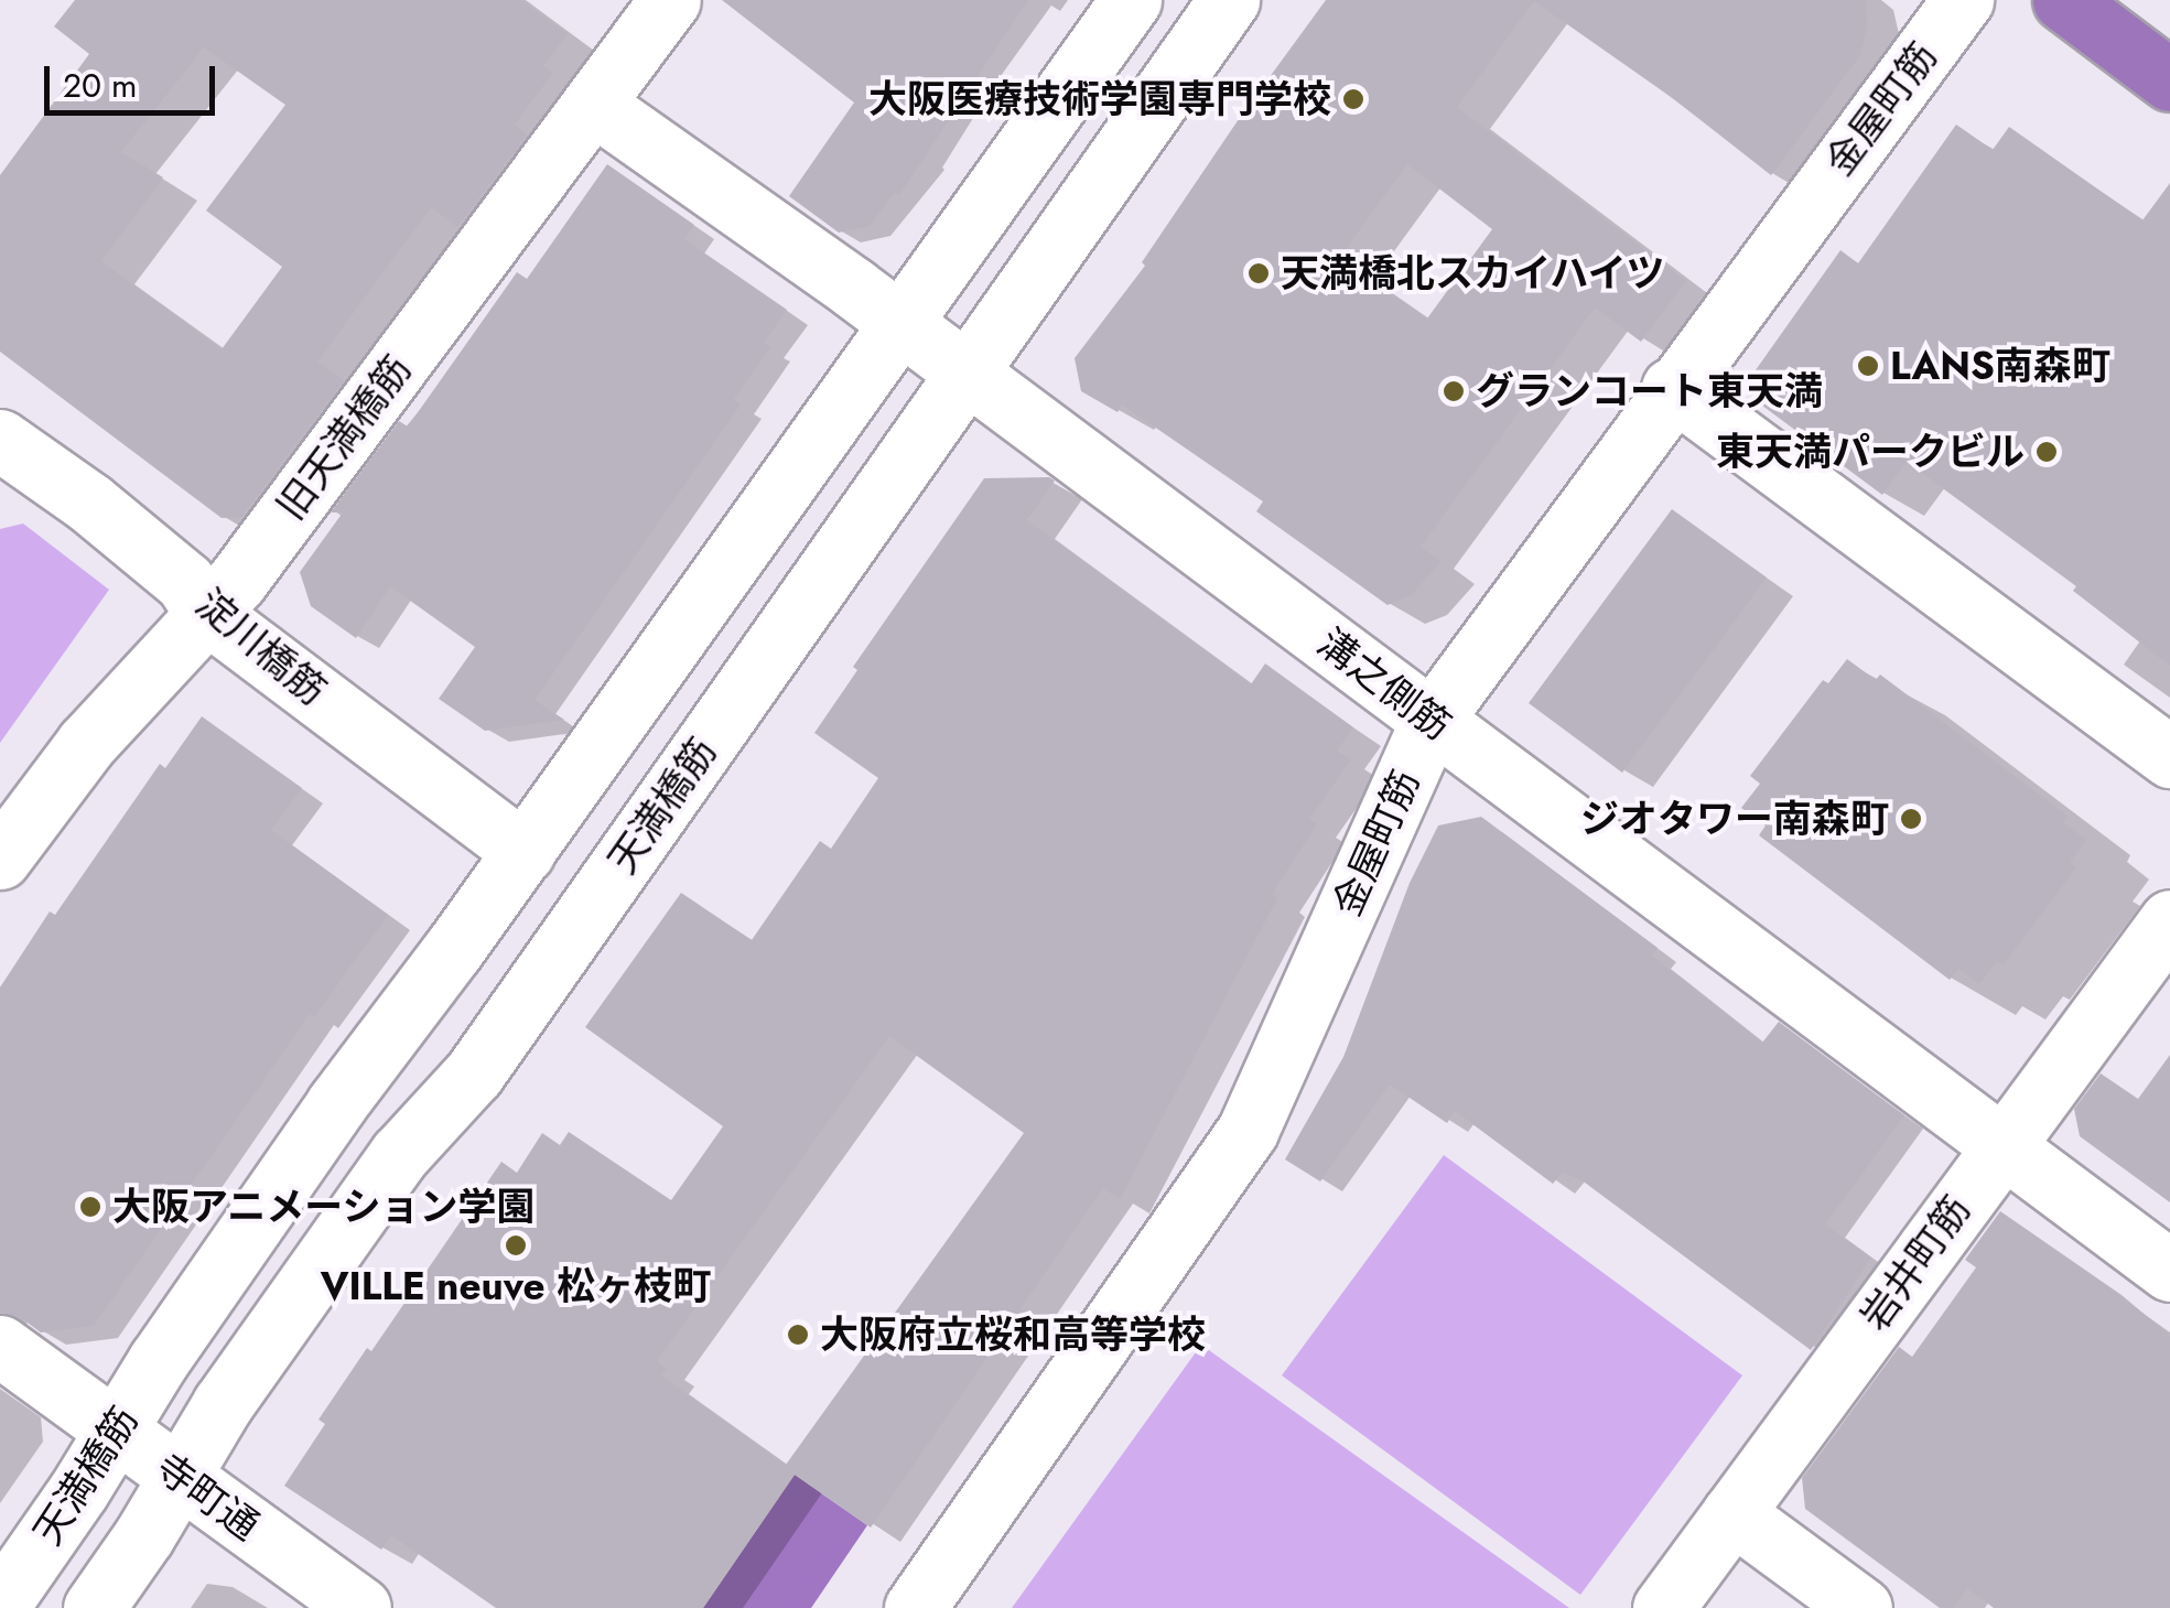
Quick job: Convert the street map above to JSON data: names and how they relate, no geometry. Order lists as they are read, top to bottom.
{
  "streets": {
    "street": [
      "金屋町筋",
      "旧天満橋筋",
      "淀川橋筋",
      "溝之側筋",
      "天満橋筋",
      "岩井町筋",
      "寺町通"
    ]
  },
  "crossings": [
    ["金屋町筋", "溝之側筋"],
    ["旧天満橋筋", "淀川橋筋"],
    ["旧天満橋筋", "溝之側筋"],
    ["淀川橋筋", "天満橋筋"],
    ["溝之側筋", "天満橋筋"],
    ["溝之側筋", "岩井町筋"],
    ["天満橋筋", "寺町通"]
  ],
  "places": [
    "大阪医療技術学園専門学校",
    "天満橋北スカイハイツ",
    "LANS南森町",
    "グランコート東天満",
    "東天満パークビル",
    "ジオタワー南森町",
    "大阪アニメーション学園",
    "VILLE neuve 松ヶ枝町",
    "大阪府立桜和高等学校"
  ],
  "scale_bar": "20 m"
}
